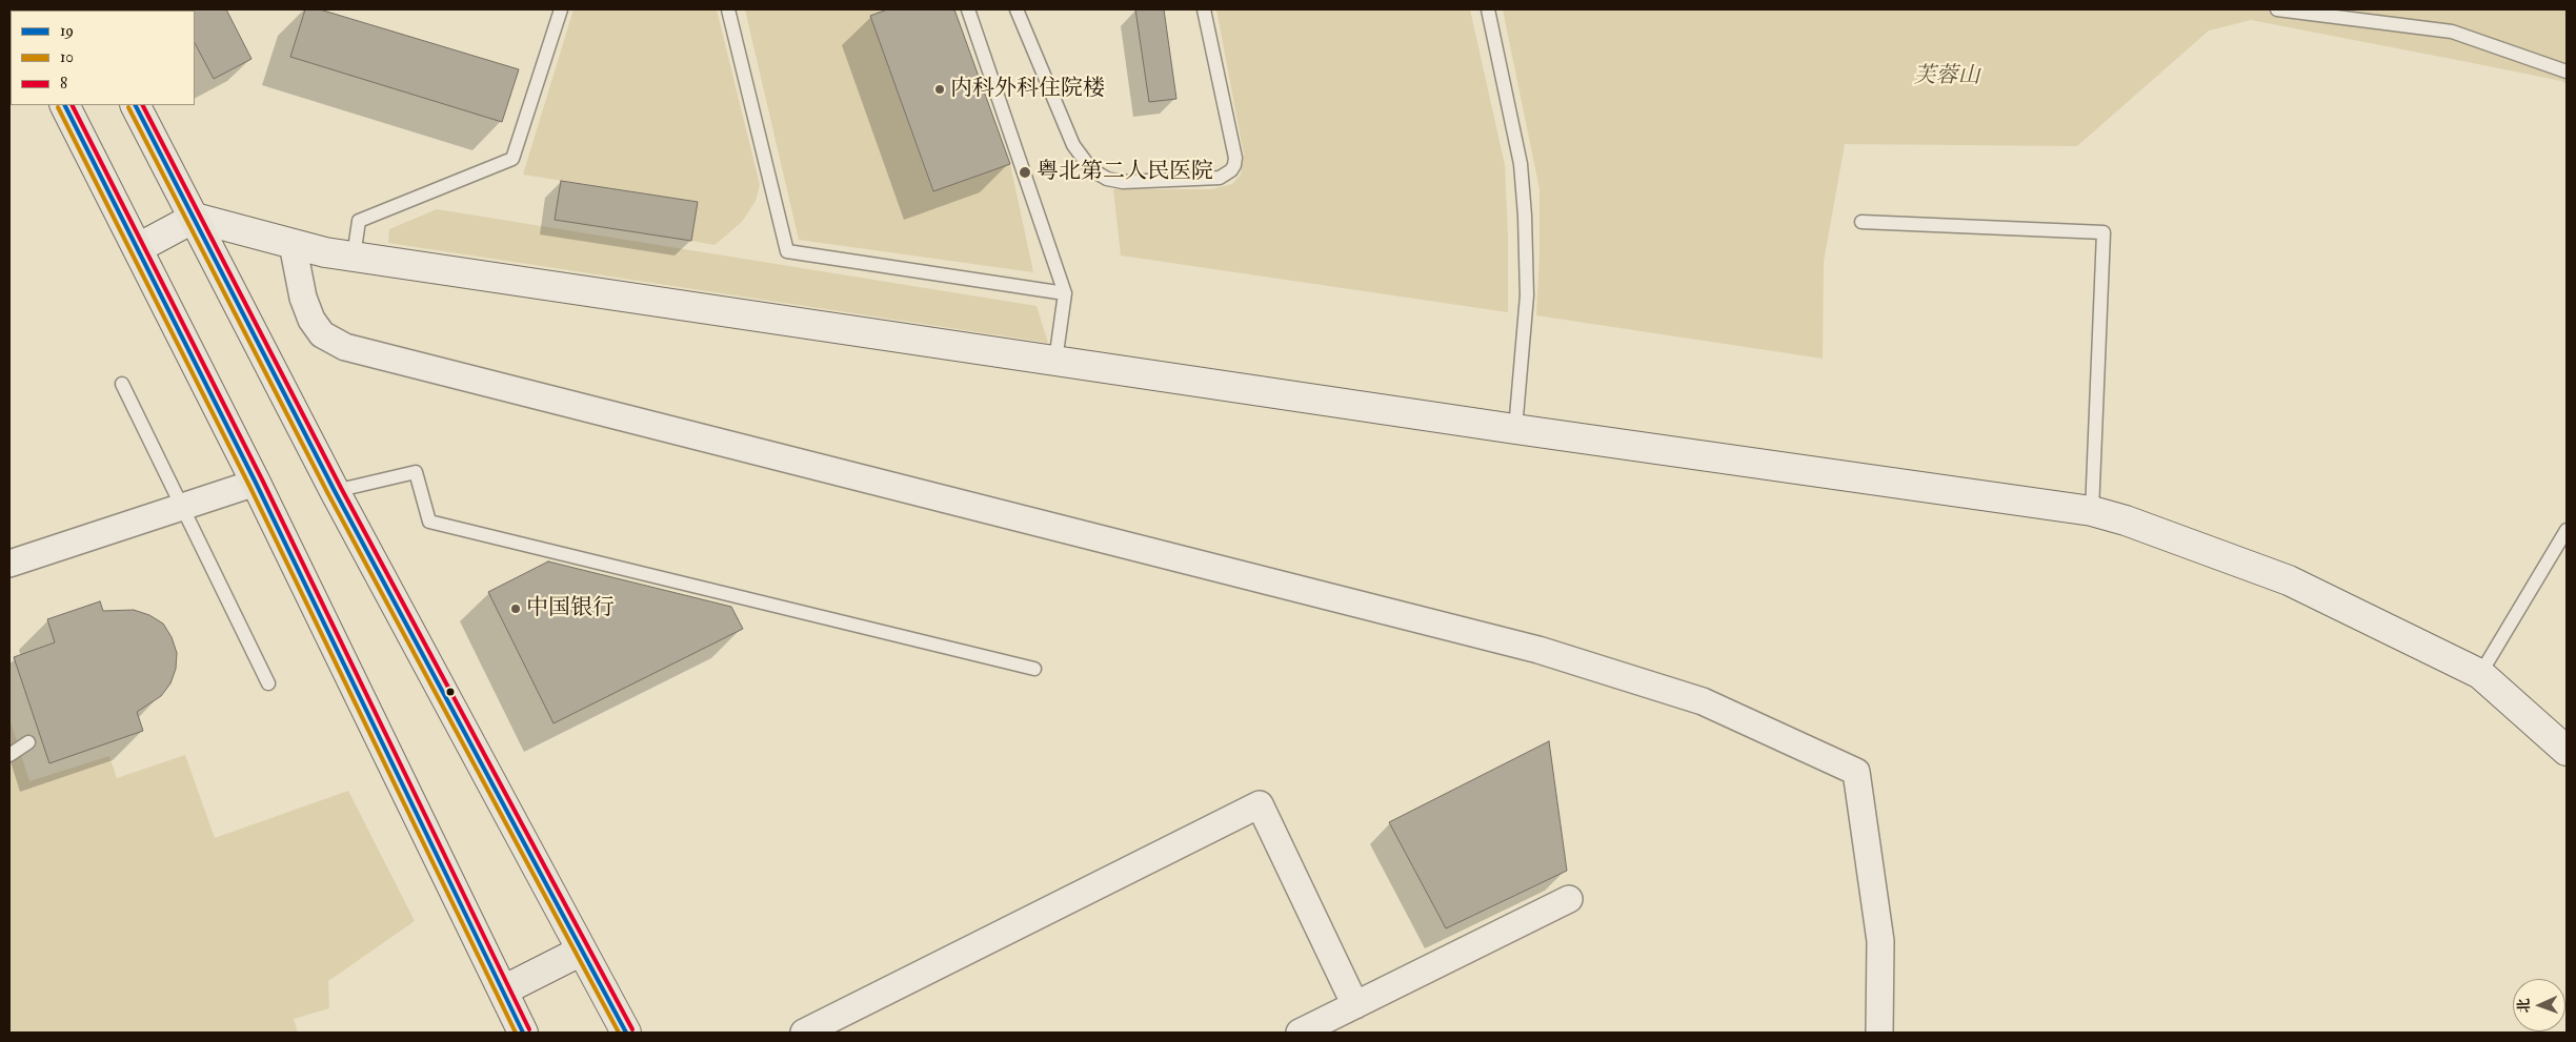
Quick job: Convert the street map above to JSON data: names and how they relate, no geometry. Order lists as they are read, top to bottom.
{
  "parks": ["芙蓉山"],
  "places": ["内科外科住院楼", "粤北第二人民医院", "中国银行"],
  "lines": ["transit line 19", "transit line 8", "transit line 10"],
  "legend": ["19", "10", "8"],
  "north": "left"
}
